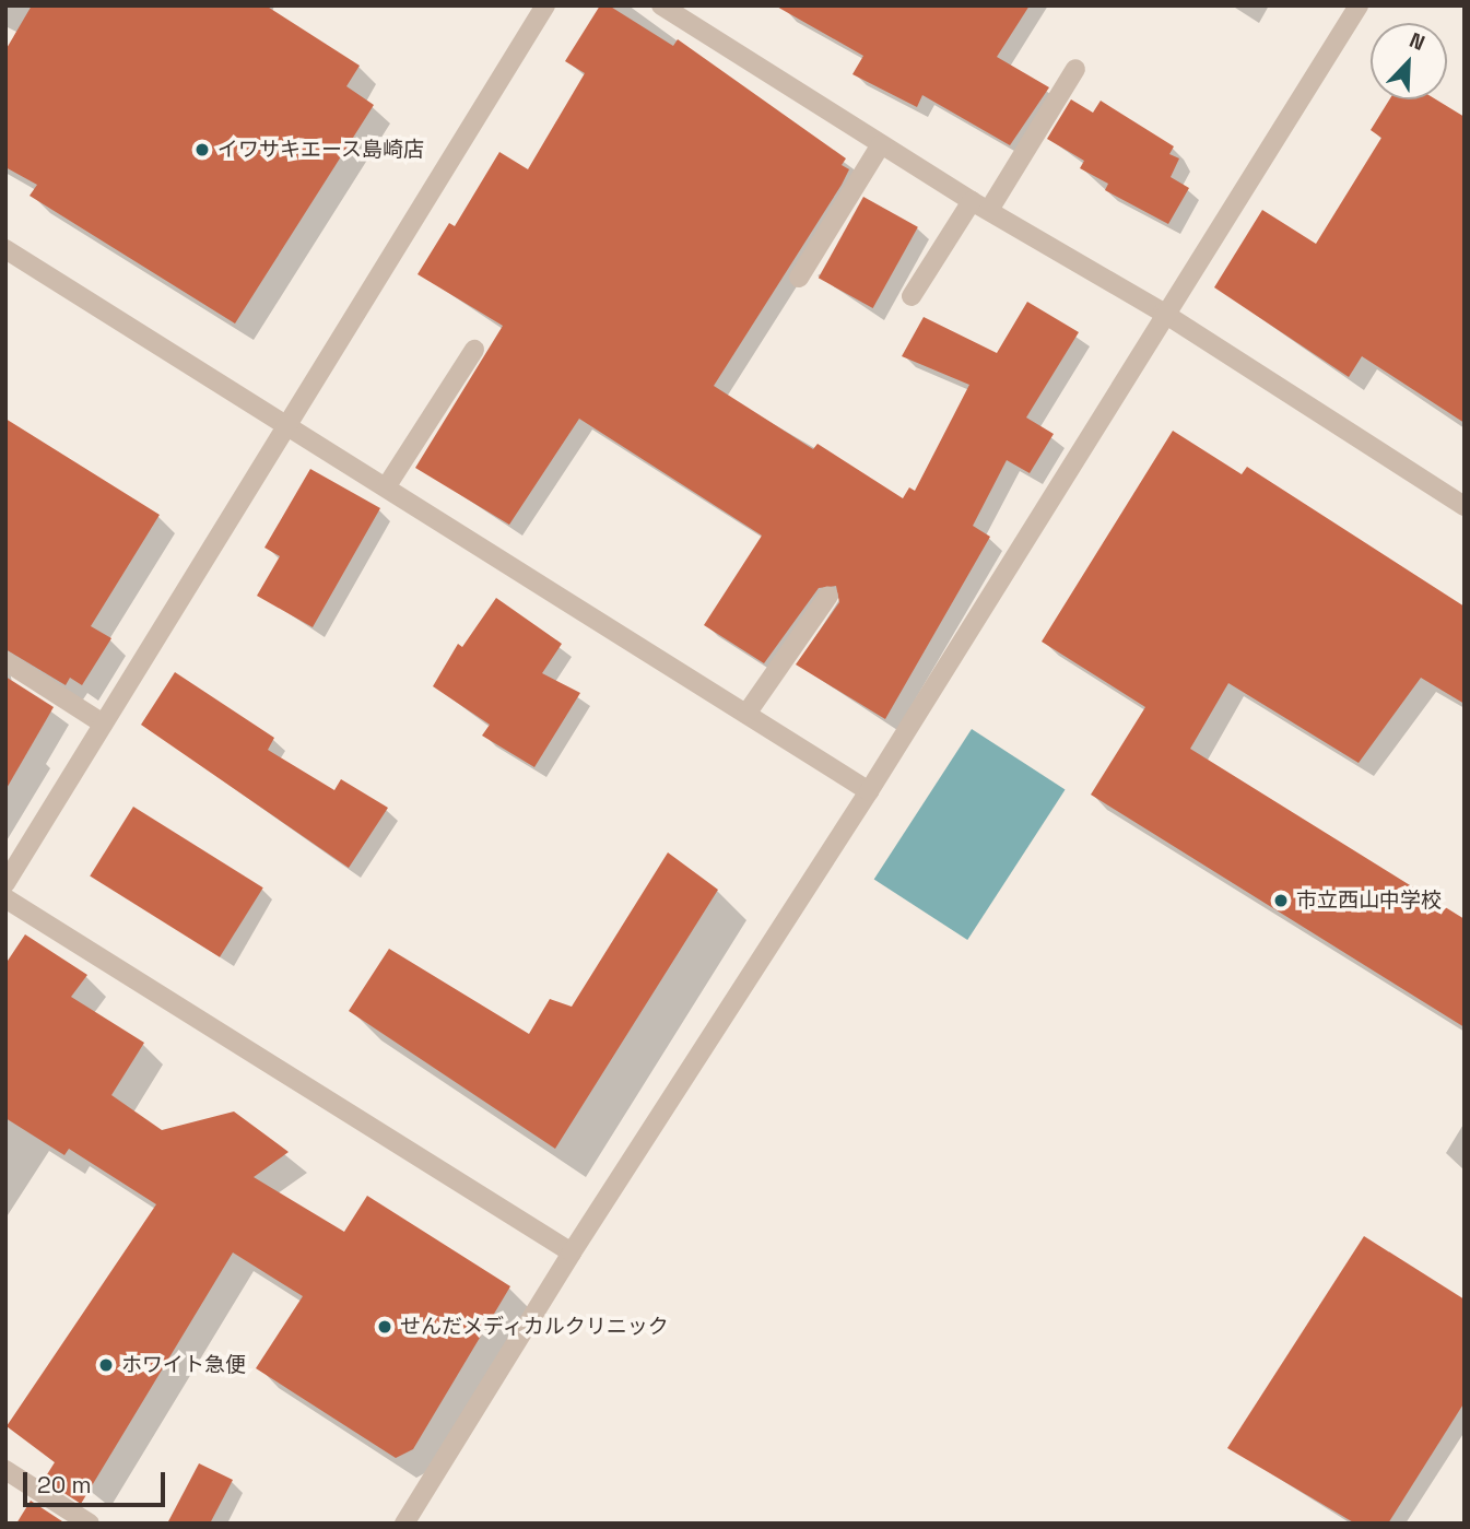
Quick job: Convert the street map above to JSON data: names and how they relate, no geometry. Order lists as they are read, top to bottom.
{
  "places": [
    "イワサキエース島崎店",
    "市立西山中学校",
    "せんだメディカルクリニック",
    "ホワイト急便"
  ],
  "scale_bar": "20 m",
  "north": "top right"
}
